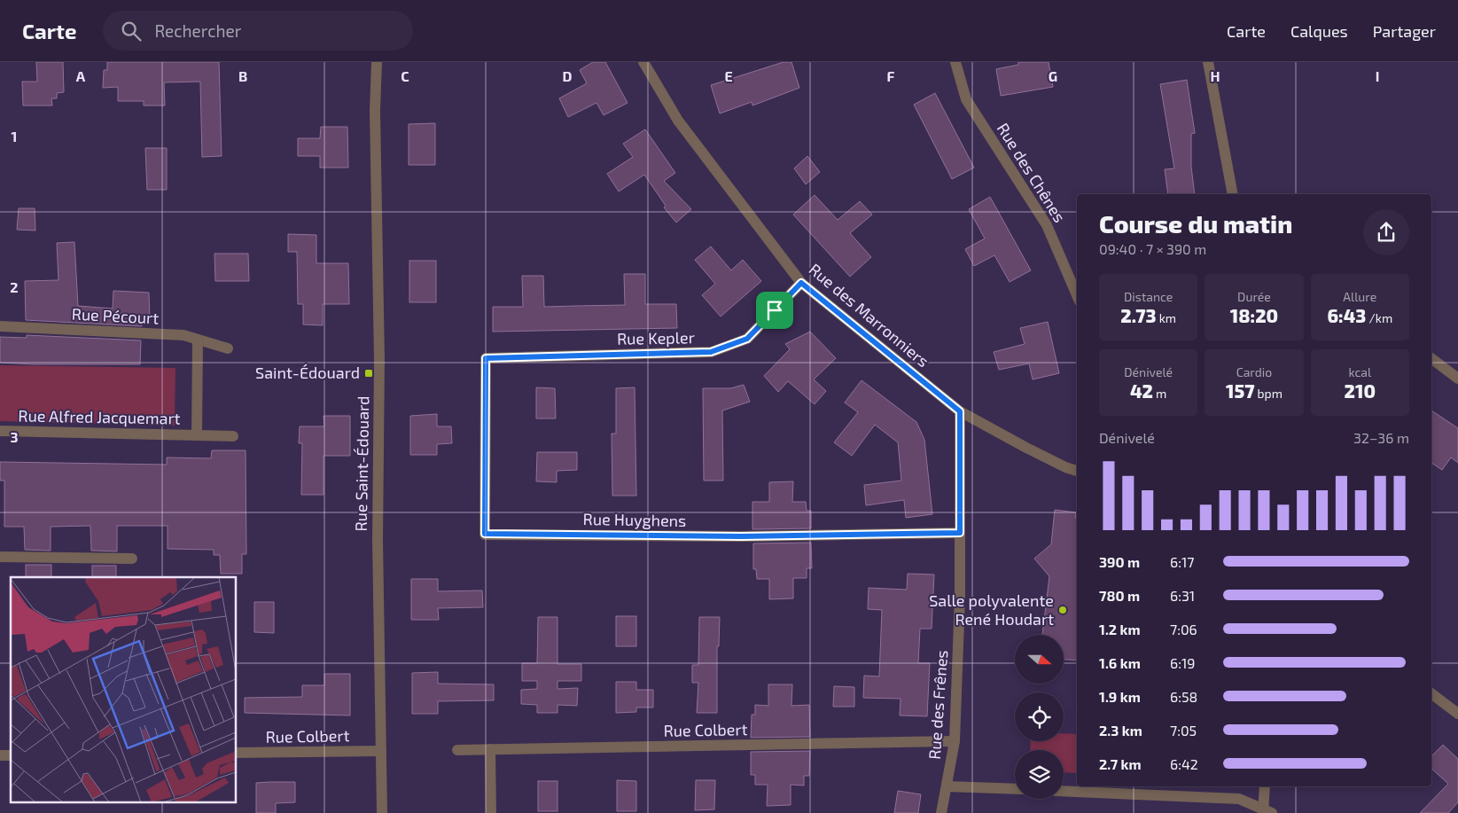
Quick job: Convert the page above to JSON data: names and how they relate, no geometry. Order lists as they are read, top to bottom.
{
  "streets": {
    "street": [
      "Rue des Chênes",
      "Rue des Marronniers",
      "Rue Pécourt",
      "Rue Kepler",
      "Rue Alfred Jacquemart",
      "Rue Saint-Édouard",
      "Rue Huyghens",
      "Rue des Frênes",
      "Rue Colbert"
    ]
  },
  "crossings": [
    ["Rue des Marronniers", "Rue Kepler"],
    ["Rue des Marronniers", "Rue des Frênes"],
    ["Rue Pécourt", "Rue Alfred Jacquemart"],
    ["Rue Kepler", "Rue Huyghens"],
    ["Rue Saint-Édouard", "Rue Colbert"],
    ["Rue Huyghens", "Rue des Frênes"],
    ["Rue des Frênes", "Rue Colbert"]
  ],
  "places": {
    "transit": ["Saint-Édouard"],
    "other": ["Salle polyvalente René Houdart"]
  },
  "north": "right",
  "page": {
    "header": "Carte",
    "search": "Rechercher",
    "nav": ["Carte", "Calques", "Partager"],
    "heading": ["Course du matin", "09:40 · 7 × 390 m"],
    "stats": [
      ["Distance", "2.73 km"],
      ["Durée", "18:20"],
      ["Allure", "6:43 /km"],
      ["Dénivelé", "42 m"],
      ["Cardio", "157 bpm"],
      ["kcal", "210"]
    ],
    "chart": ["Dénivelé", "32–36 m"],
    "list": [
      {
        "name": "390 m",
        "note": "6:17"
      },
      {
        "name": "780 m",
        "note": "6:31"
      },
      {
        "name": "1.2 km",
        "note": "7:06"
      },
      {
        "name": "1.6 km",
        "note": "6:19"
      },
      {
        "name": "1.9 km",
        "note": "6:58"
      },
      {
        "name": "2.3 km",
        "note": "7:05"
      },
      {
        "name": "2.7 km",
        "note": "6:42"
      }
    ]
  },
  "grid": {
    "columns": [
      "A",
      "B",
      "C",
      "D",
      "E",
      "F",
      "G",
      "H",
      "I"
    ],
    "rows": ["1", "2", "3"]
  }
}
